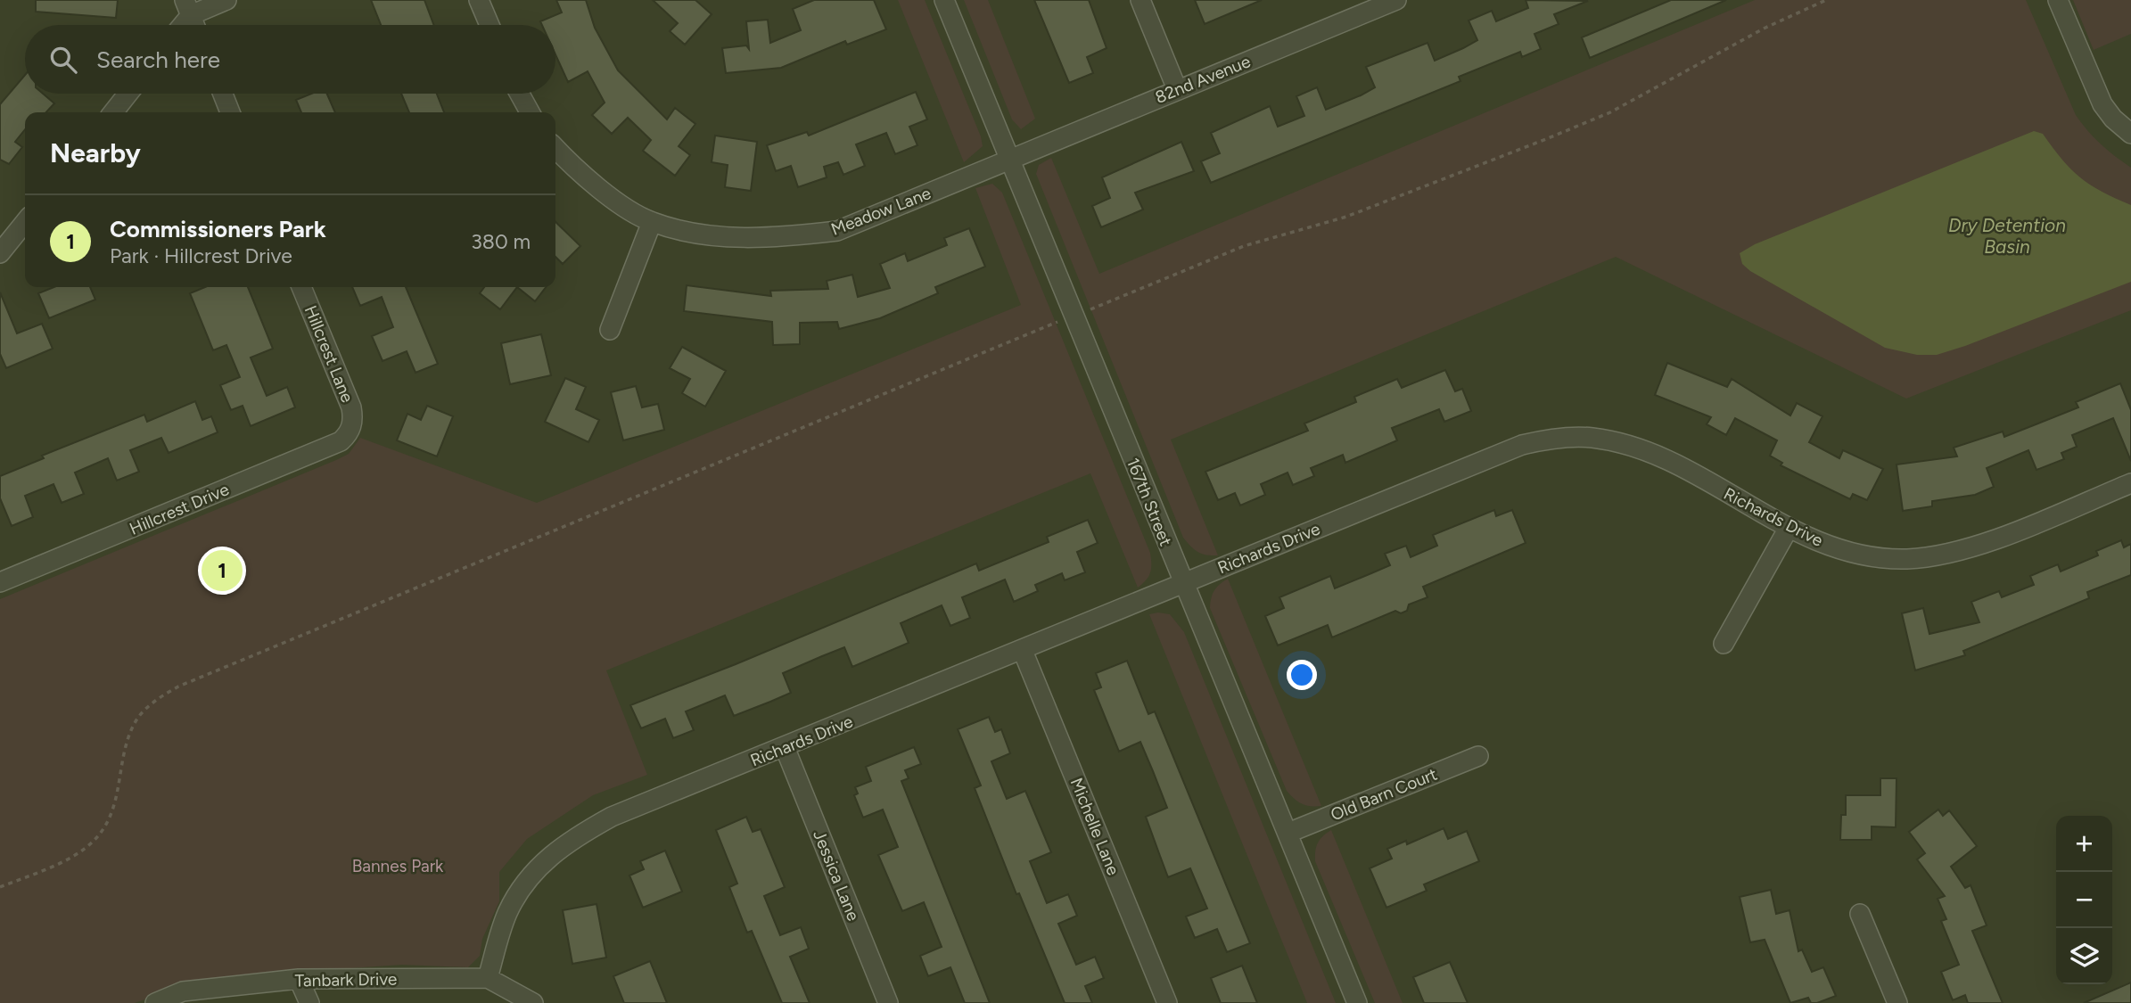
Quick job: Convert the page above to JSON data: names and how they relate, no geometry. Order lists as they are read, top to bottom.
{
  "streets": {
    "street": [
      "82nd Avenue",
      "Meadow Lane",
      "Hillcrest Lane",
      "167th Street",
      "Hillcrest Drive",
      "Richards Drive",
      "Old Barn Court",
      "Michelle Lane",
      "Jessica Lane",
      "Tanbark Drive"
    ]
  },
  "crossings": [
    ["82nd Avenue", "Meadow Lane"],
    ["82nd Avenue", "167th Street"],
    ["Meadow Lane", "167th Street"],
    ["Hillcrest Lane", "Hillcrest Drive"],
    ["167th Street", "Richards Drive"],
    ["167th Street", "Old Barn Court"],
    ["Richards Drive", "Michelle Lane"],
    ["Richards Drive", "Jessica Lane"],
    ["Richards Drive", "Tanbark Drive"]
  ],
  "water": ["Dry Detention Basin"],
  "parks": ["Bannes Park"],
  "page": {
    "search": "Search here",
    "heading": "Nearby",
    "list": [
      {
        "mark": "1",
        "name": "Commissioners Park",
        "note": "Park · Hillcrest Drive",
        "value": "380 m"
      }
    ],
    "pins": "1",
    "map_buttons": ["+", "−"]
  }
}
